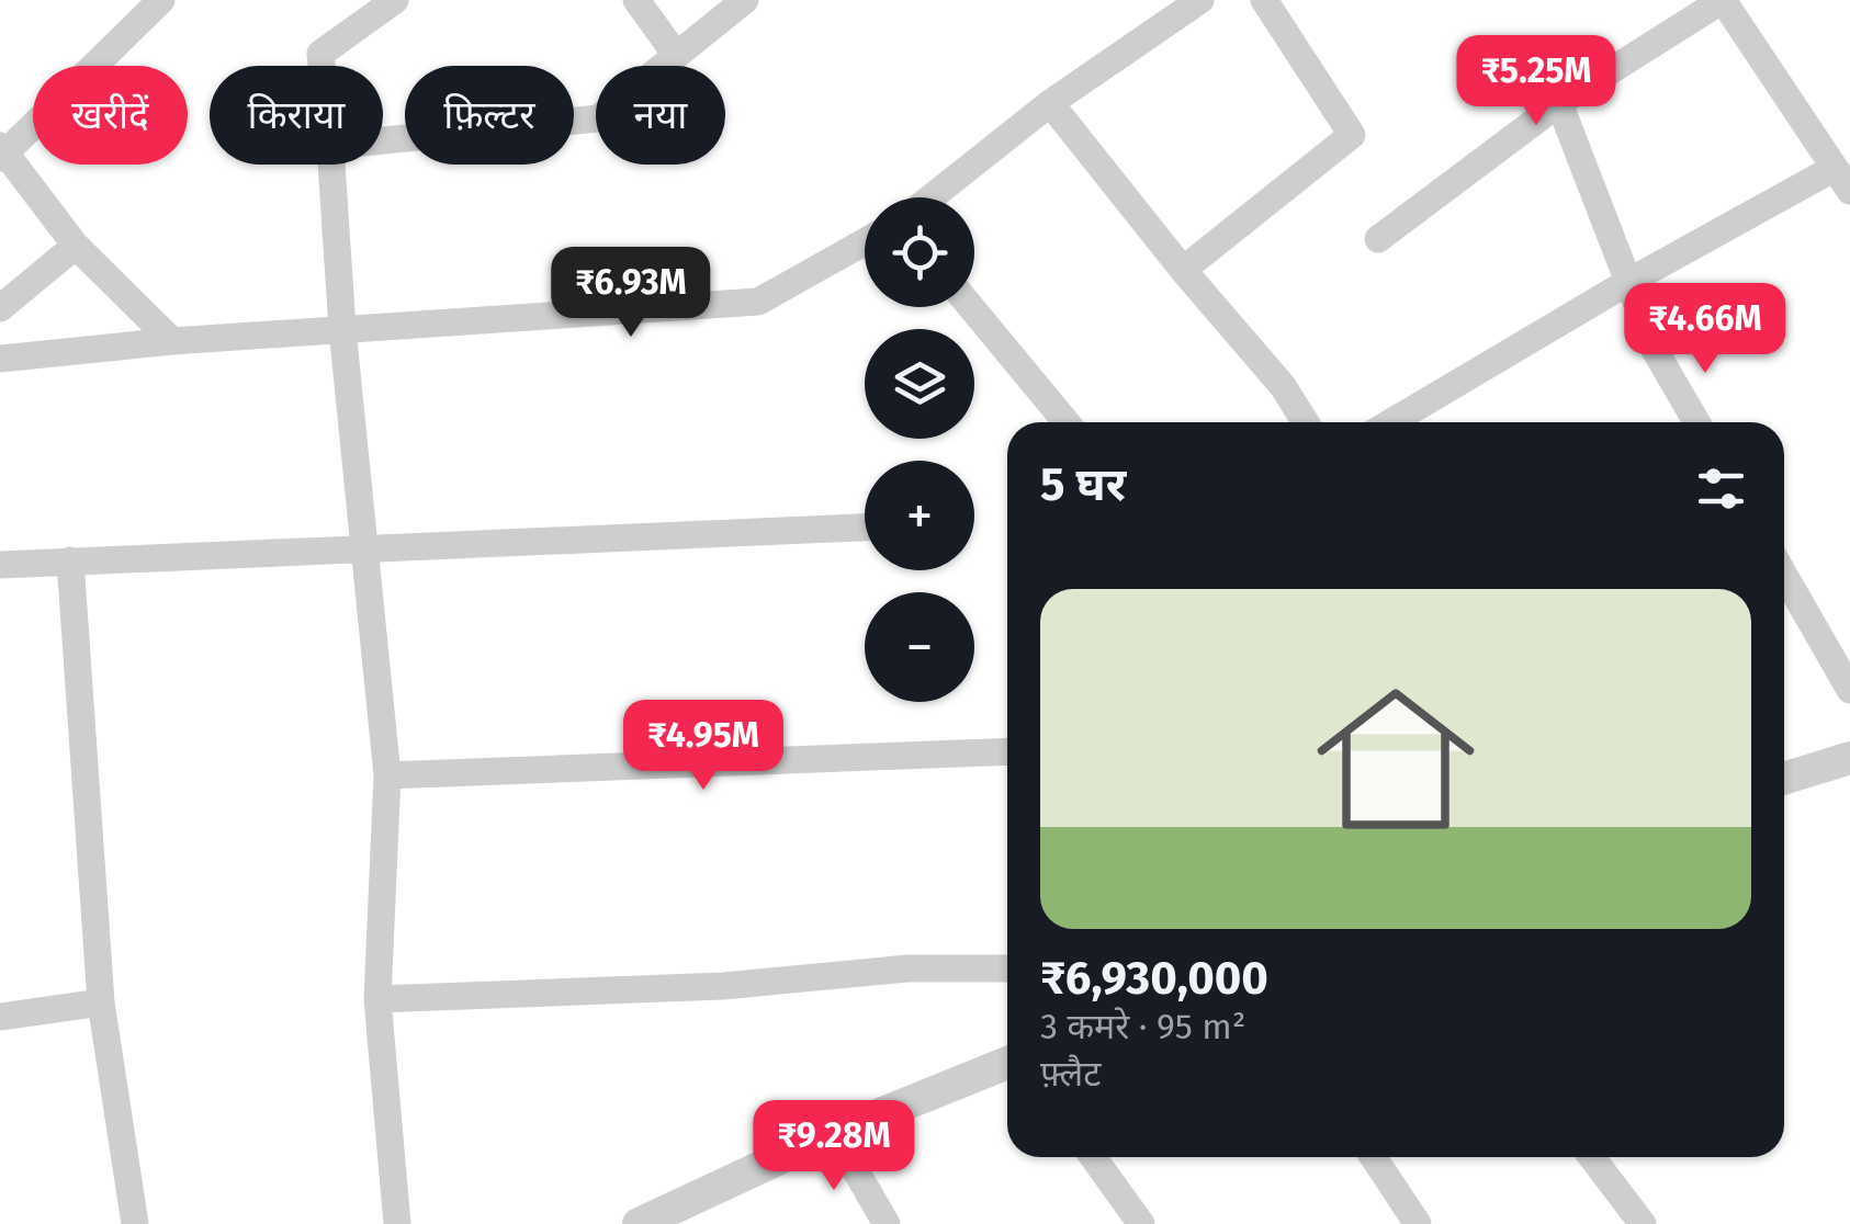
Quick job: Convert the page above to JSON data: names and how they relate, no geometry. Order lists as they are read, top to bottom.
{
  "page": {
    "price": [
      "₹5.25M",
      "₹6.93M",
      "₹4.66M",
      "₹4.95M",
      "₹9.28M"
    ],
    "chip": [
      "खरीदें",
      "किराया",
      "फ़िल्टर",
      "नया"
    ],
    "map_buttons": ["+", "−"],
    "heading": "5 घर",
    "list": [
      {
        "name": "₹6,930,000",
        "note": "3 कमरे · 95 m² · फ़्लैट"
      }
    ]
  }
}
